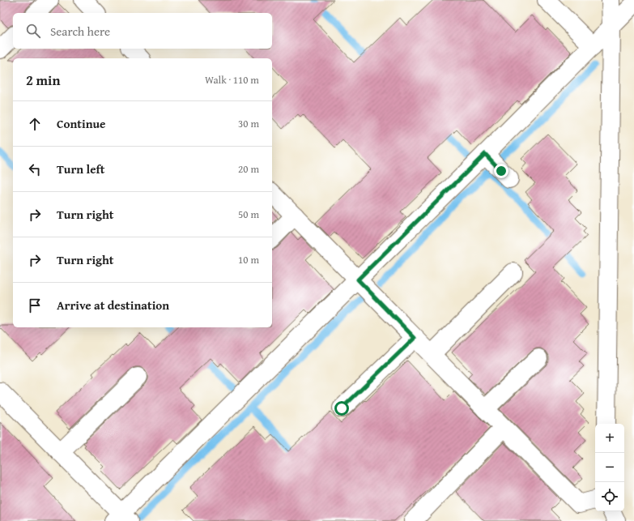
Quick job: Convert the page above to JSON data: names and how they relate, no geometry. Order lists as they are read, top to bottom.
{
  "page": {
    "search": "Search here",
    "heading": ["2 min", "Walk · 110 m"],
    "list": [
      ["Continue", "30 m"],
      ["Turn left", "20 m"],
      ["Turn right", "50 m"],
      ["Turn right", "10 m"],
      "Arrive at destination"
    ],
    "map_buttons": ["+", "−"]
  }
}
